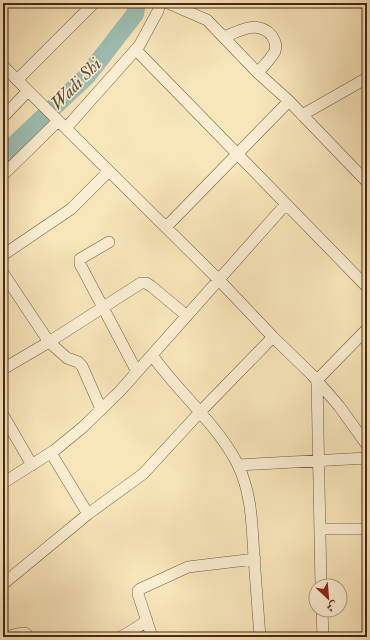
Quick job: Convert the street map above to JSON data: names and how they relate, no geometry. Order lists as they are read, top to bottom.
{
  "water": ["Wadi Shi"],
  "north": "bottom right"
}
